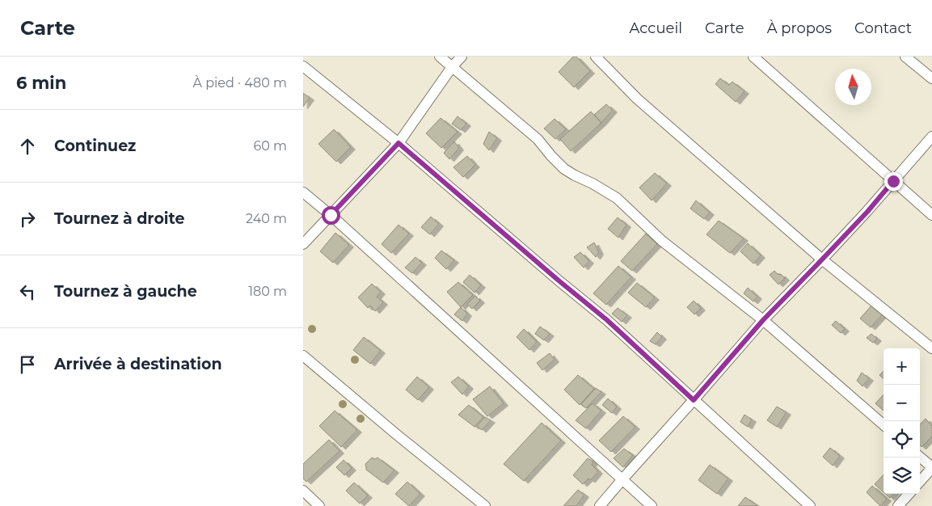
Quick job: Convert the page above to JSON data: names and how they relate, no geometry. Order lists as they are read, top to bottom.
{
  "north": "top",
  "page": {
    "header": "Carte",
    "nav": [
      "Accueil",
      "Carte",
      "À propos",
      "Contact"
    ],
    "heading": ["6 min", "À pied · 480 m"],
    "list": [
      ["Continuez", "60 m"],
      ["Tournez à droite", "240 m"],
      ["Tournez à gauche", "180 m"],
      "Arrivée à destination"
    ],
    "map_buttons": ["+", "−"]
  }
}
